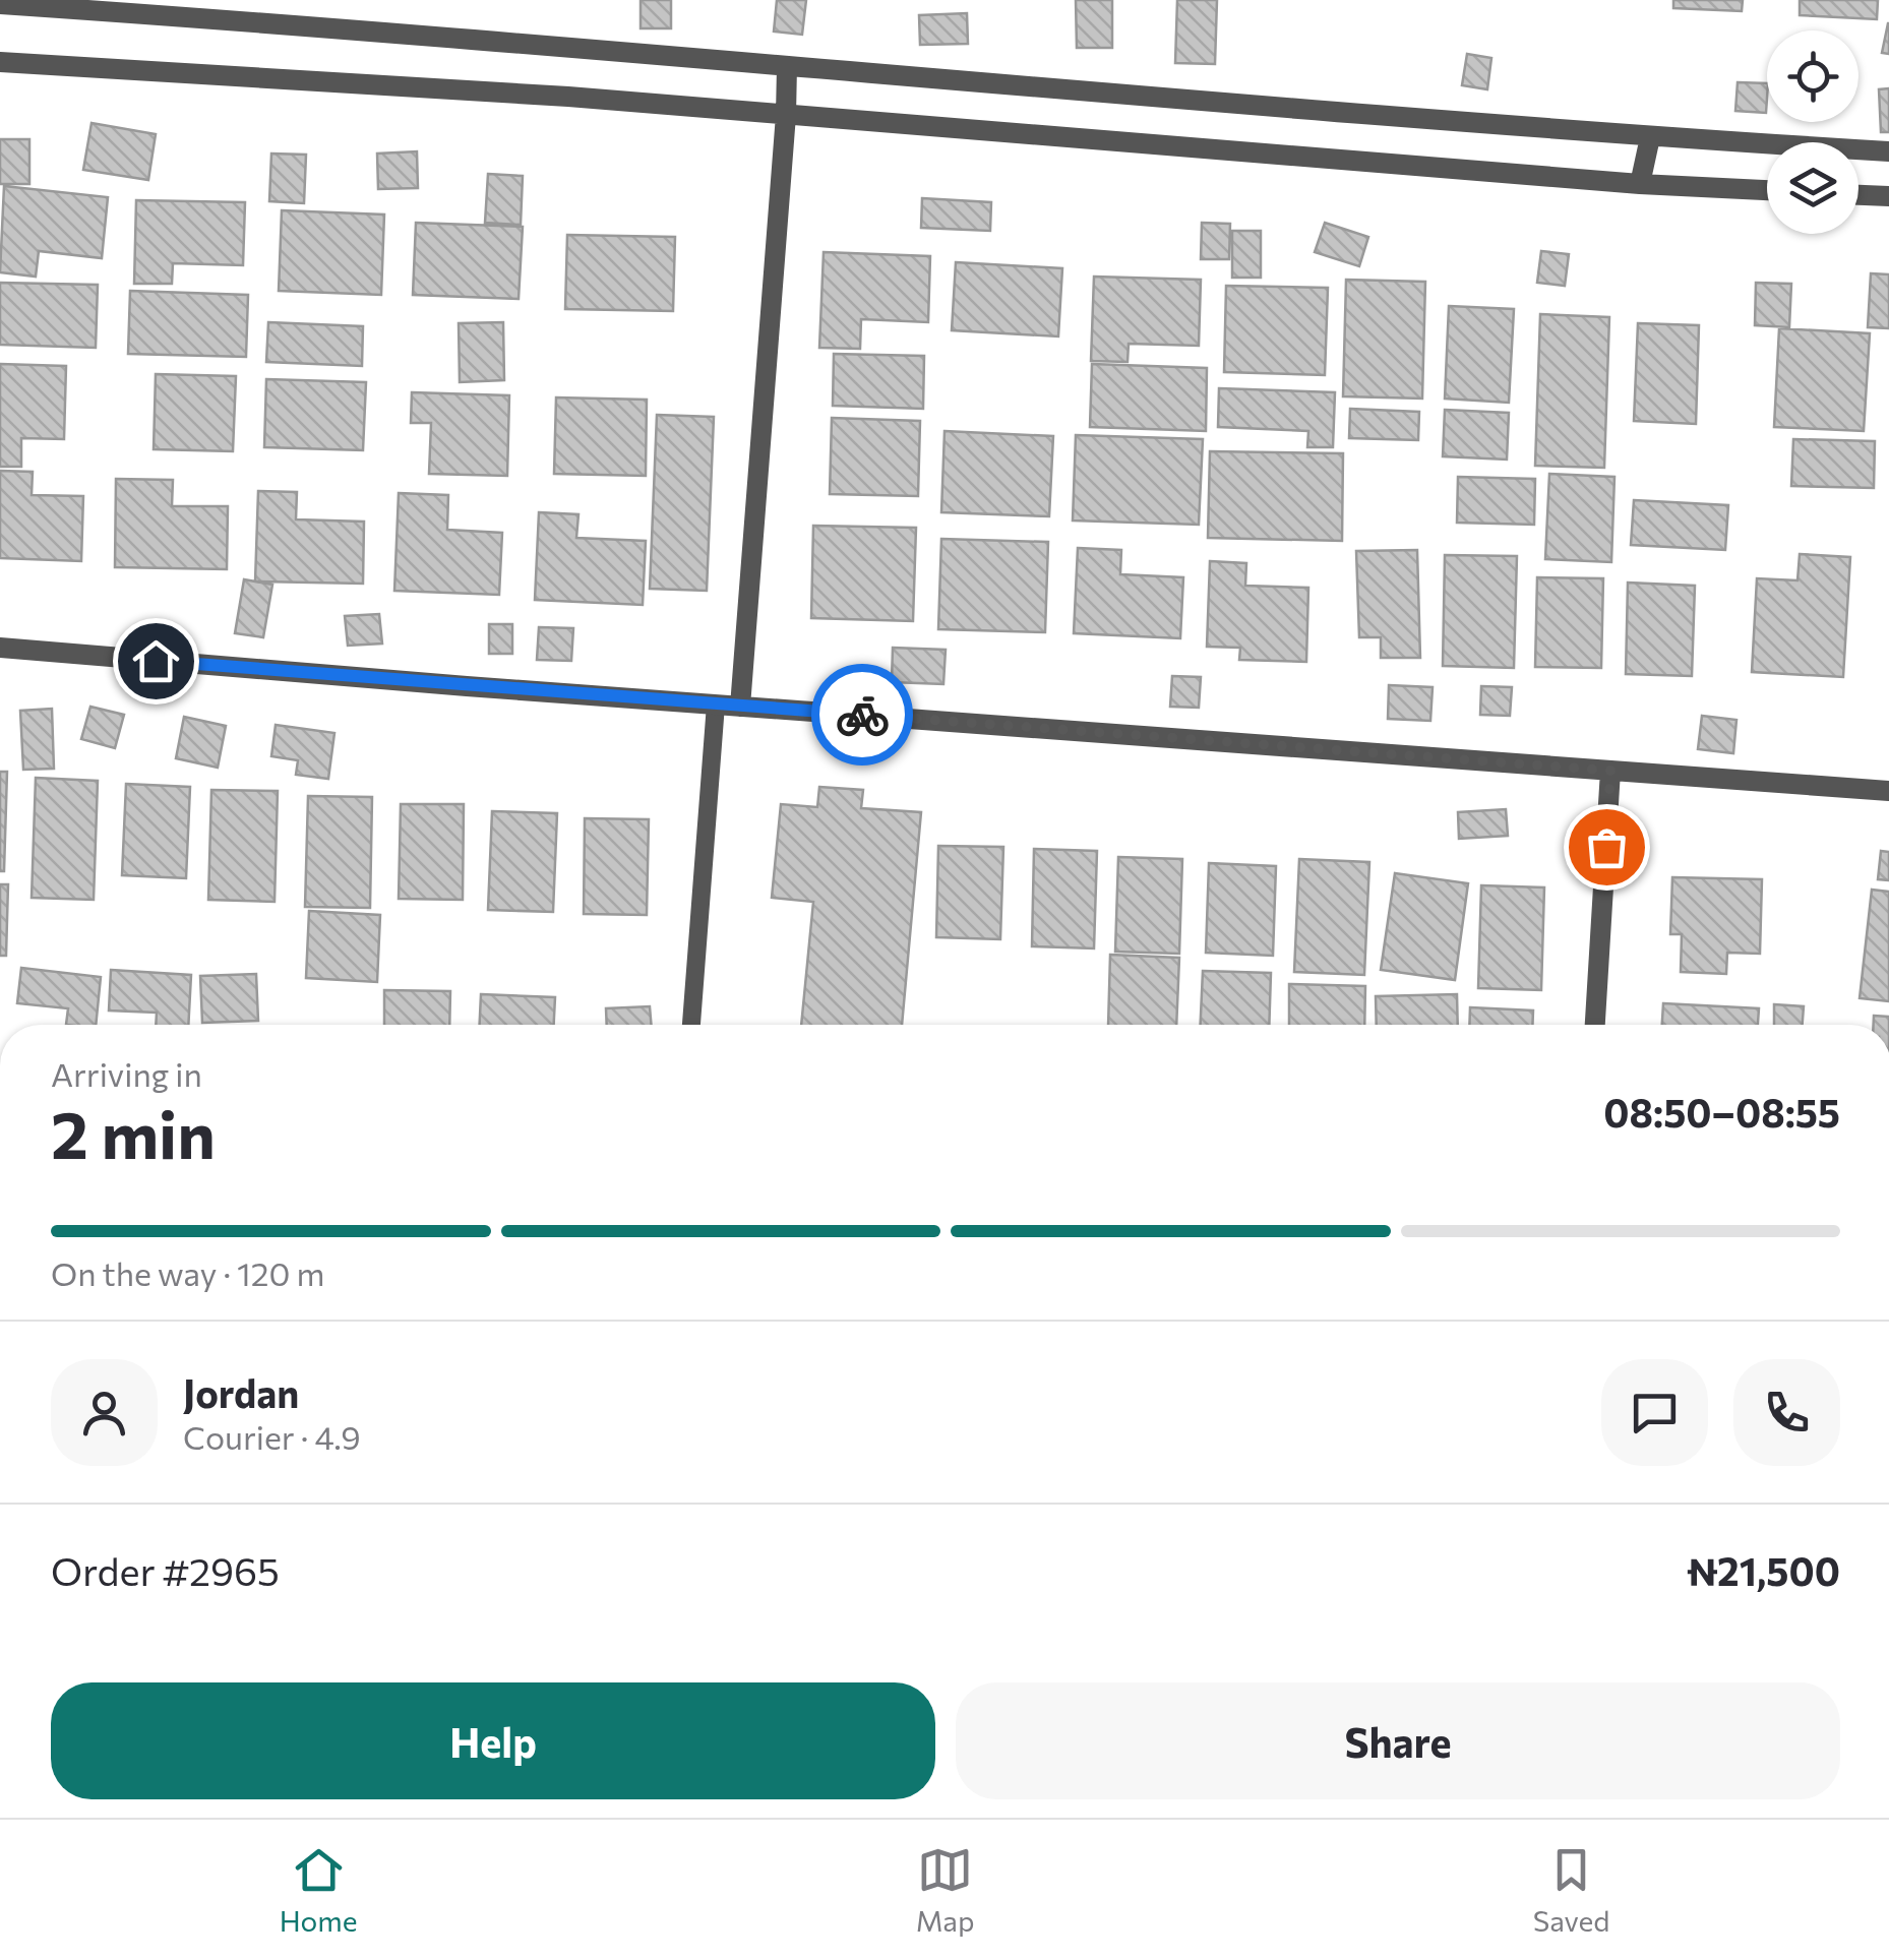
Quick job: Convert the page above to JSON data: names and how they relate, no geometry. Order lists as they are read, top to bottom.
{
  "page": {
    "heading": ["2 min", "Arriving in", "08:50–08:55"],
    "panel": [
      "Jordan",
      "Courier · 4.9",
      "Order #2965",
      "₦21,500"
    ],
    "bar": "On the way · 120 m",
    "buttons": ["Help", "Share"],
    "tabs": ["Home", "Map", "Saved"]
  }
}
